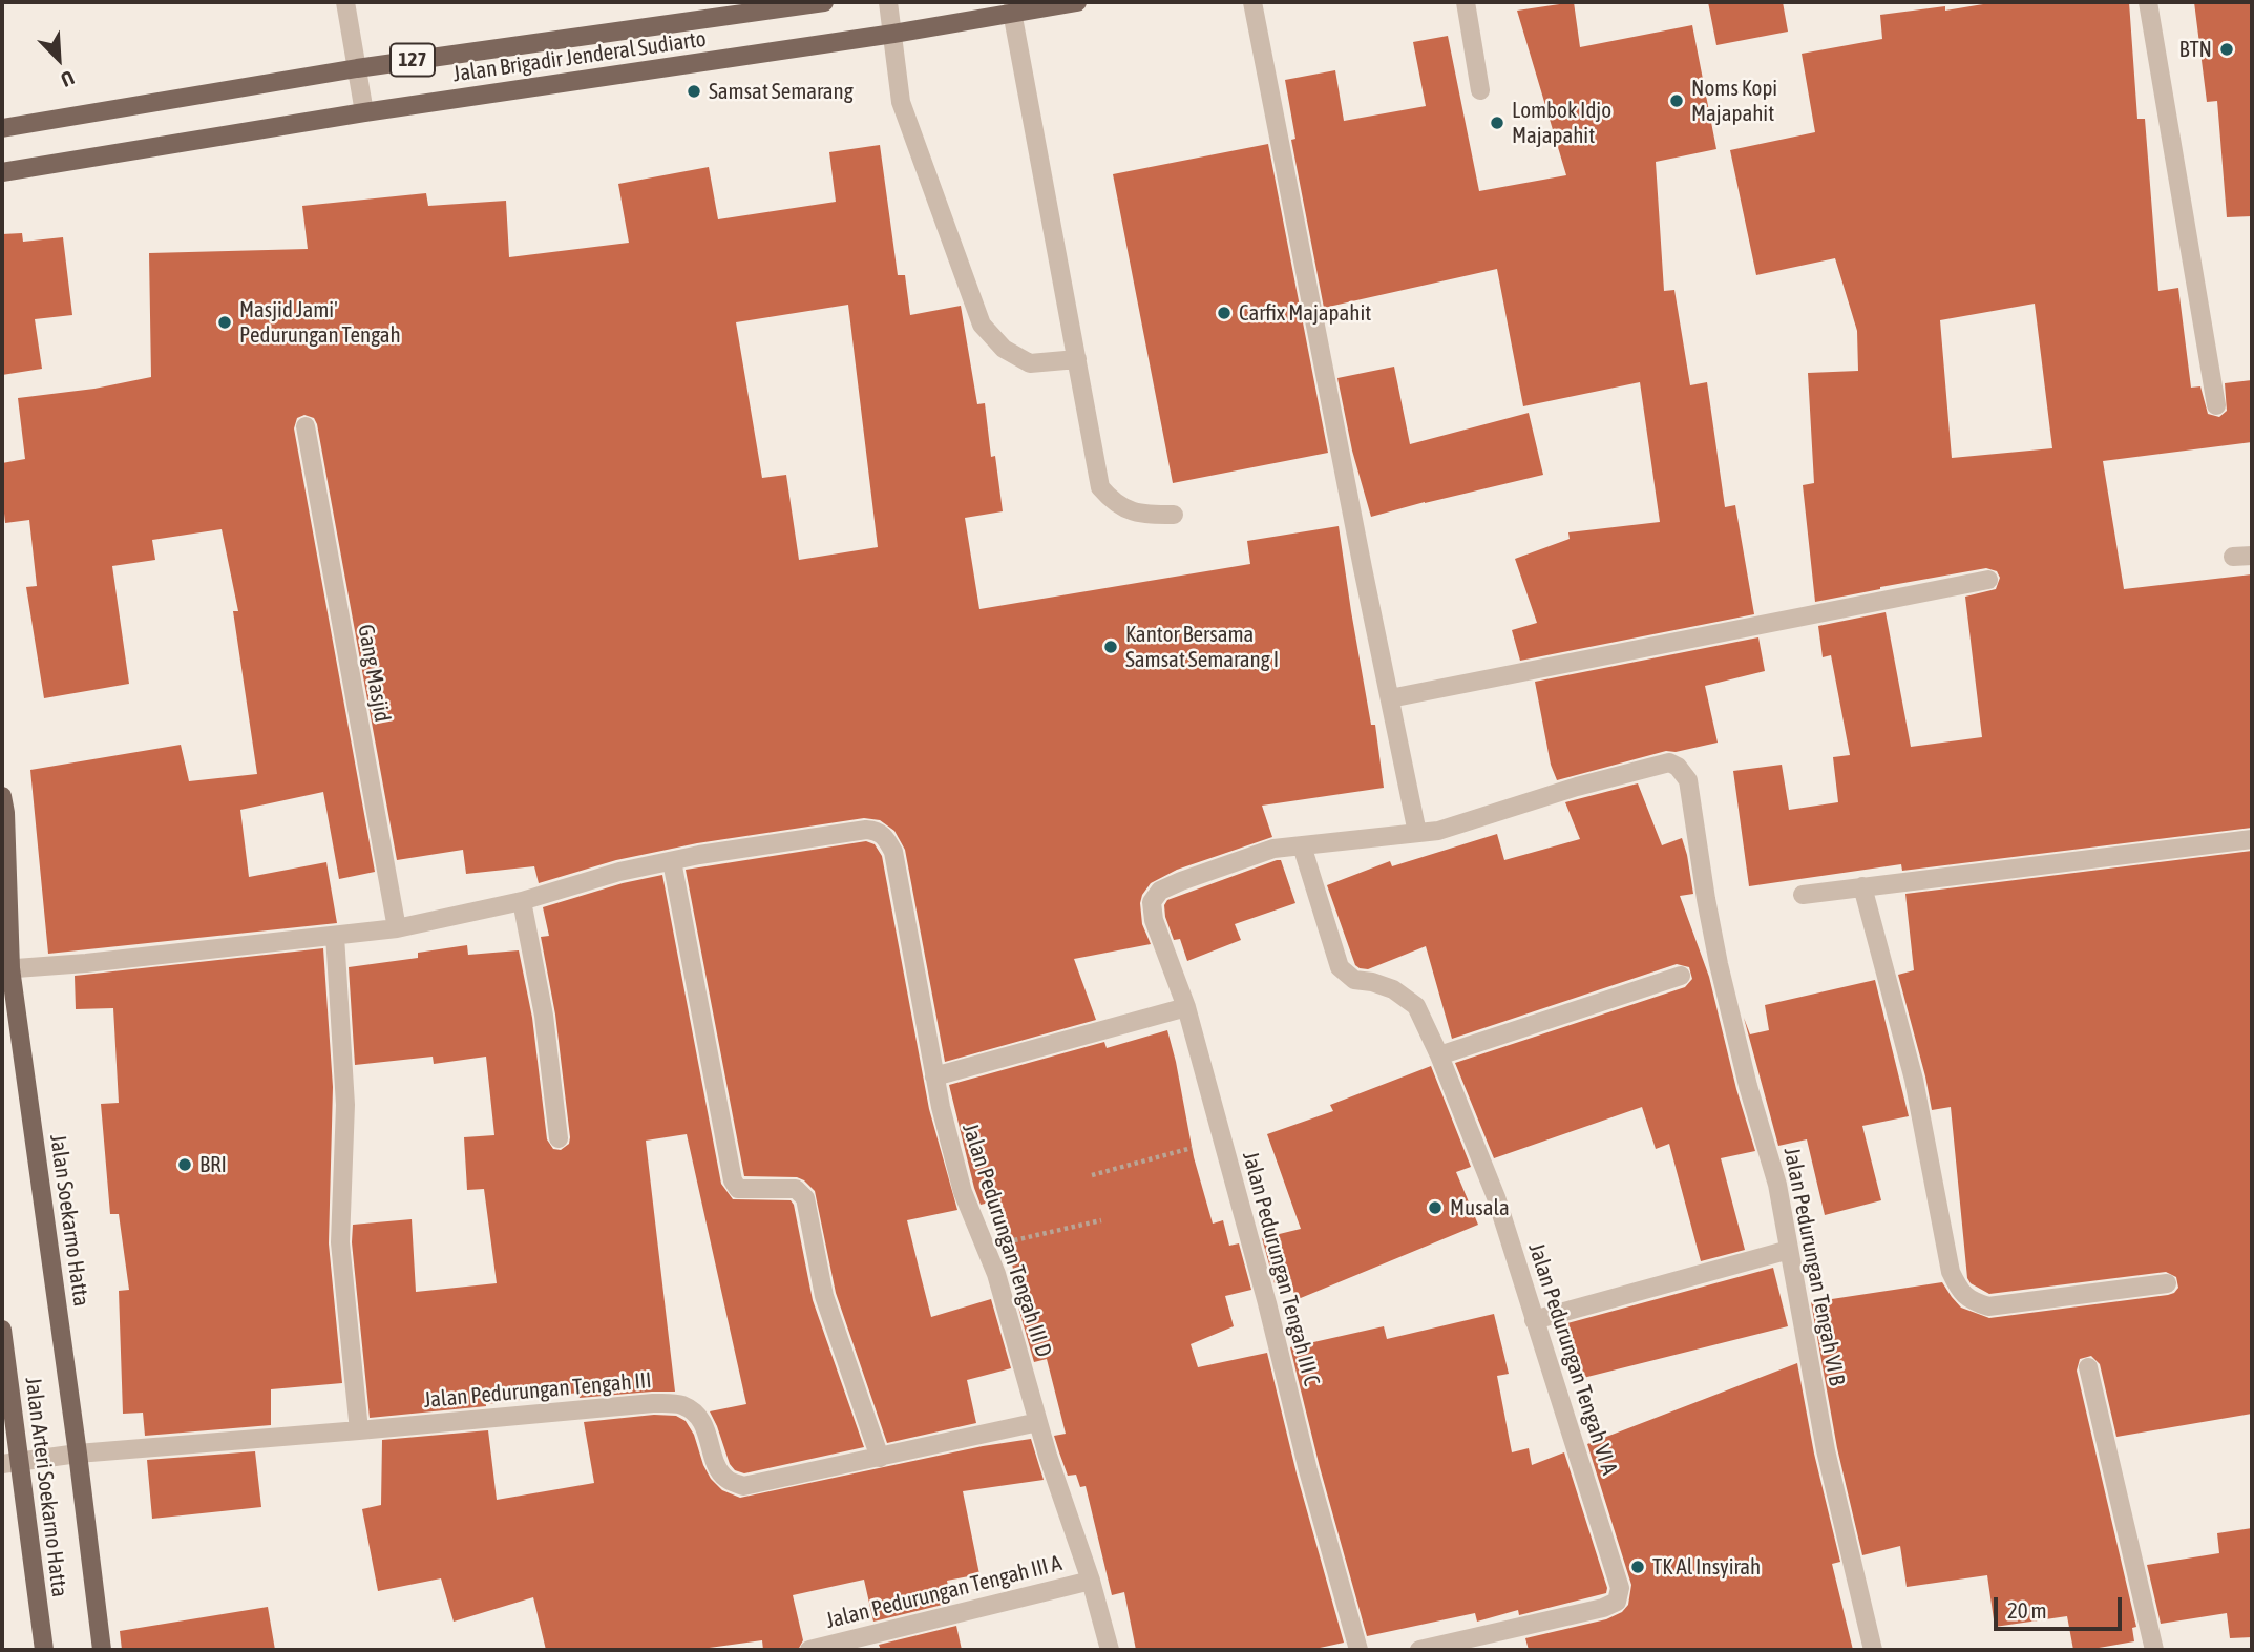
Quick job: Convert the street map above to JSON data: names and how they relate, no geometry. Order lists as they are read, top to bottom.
{
  "streets": {
    "main road": [
      "Jalan Brigadir Jenderal Sudiarto",
      "127",
      "Jalan Soekarno Hatta",
      "Jalan Arteri Soekarno Hatta"
    ],
    "street": [
      "Gang Masjid",
      "Jalan Pedurungan Tengah III D",
      "Jalan Pedurungan Tengah VI B",
      "Jalan Pedurungan Tengah III C",
      "Jalan Pedurungan Tengah VI A",
      "Jalan Pedurungan Tengah III",
      "Jalan Pedurungan Tengah III A"
    ]
  },
  "crossings": [
    ["Jalan Soekarno Hatta", "Jalan Pedurungan Tengah III"],
    ["Jalan Pedurungan Tengah III D", "Jalan Pedurungan Tengah III"],
    ["Jalan Pedurungan Tengah III D", "Jalan Pedurungan Tengah III A"],
    ["Jalan Pedurungan Tengah III C", "Jalan Pedurungan Tengah VI A"],
    ["Jalan Pedurungan Tengah III", "Jalan Arteri Soekarno Hatta"]
  ],
  "places": [
    "BTN",
    "Samsat Semarang",
    "Noms Kopi Majapahit",
    "Lombok Idjo Majapahit",
    "Carfix Majapahit",
    "Masjid Jami' Pedurungan Tengah",
    "Kantor Bersama Samsat Semarang I",
    "BRI",
    "Musala",
    "TK Al Insyirah"
  ],
  "scale_bar": "20 m",
  "north": "bottom right"
}
